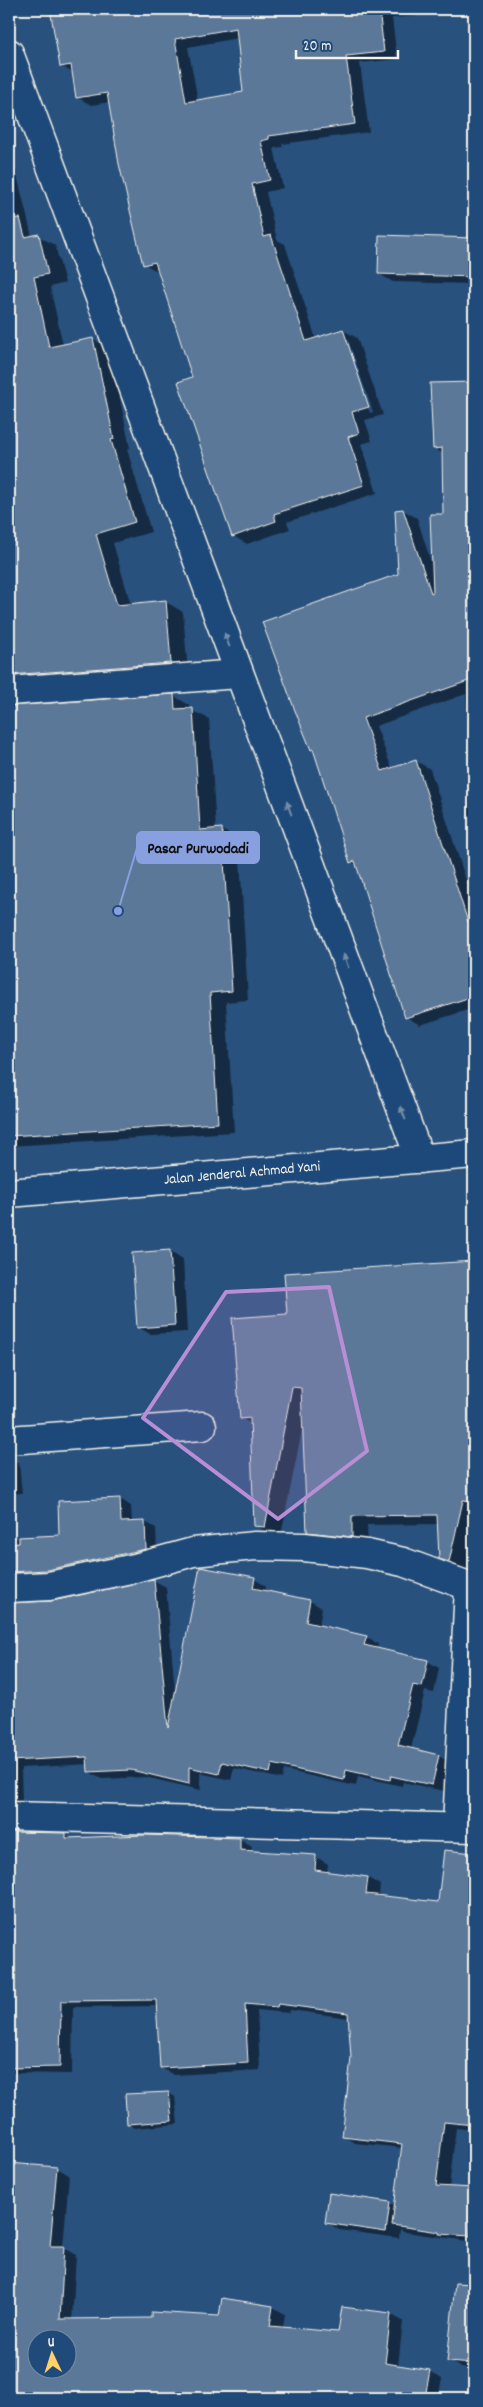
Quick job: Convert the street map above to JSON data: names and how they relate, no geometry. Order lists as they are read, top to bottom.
{
  "streets": {
    "main road": ["Jalan Jenderal Achmad Yani"]
  },
  "places": ["Pasar Purwodadi"],
  "scale_bar": "20 m",
  "north": "top"
}
